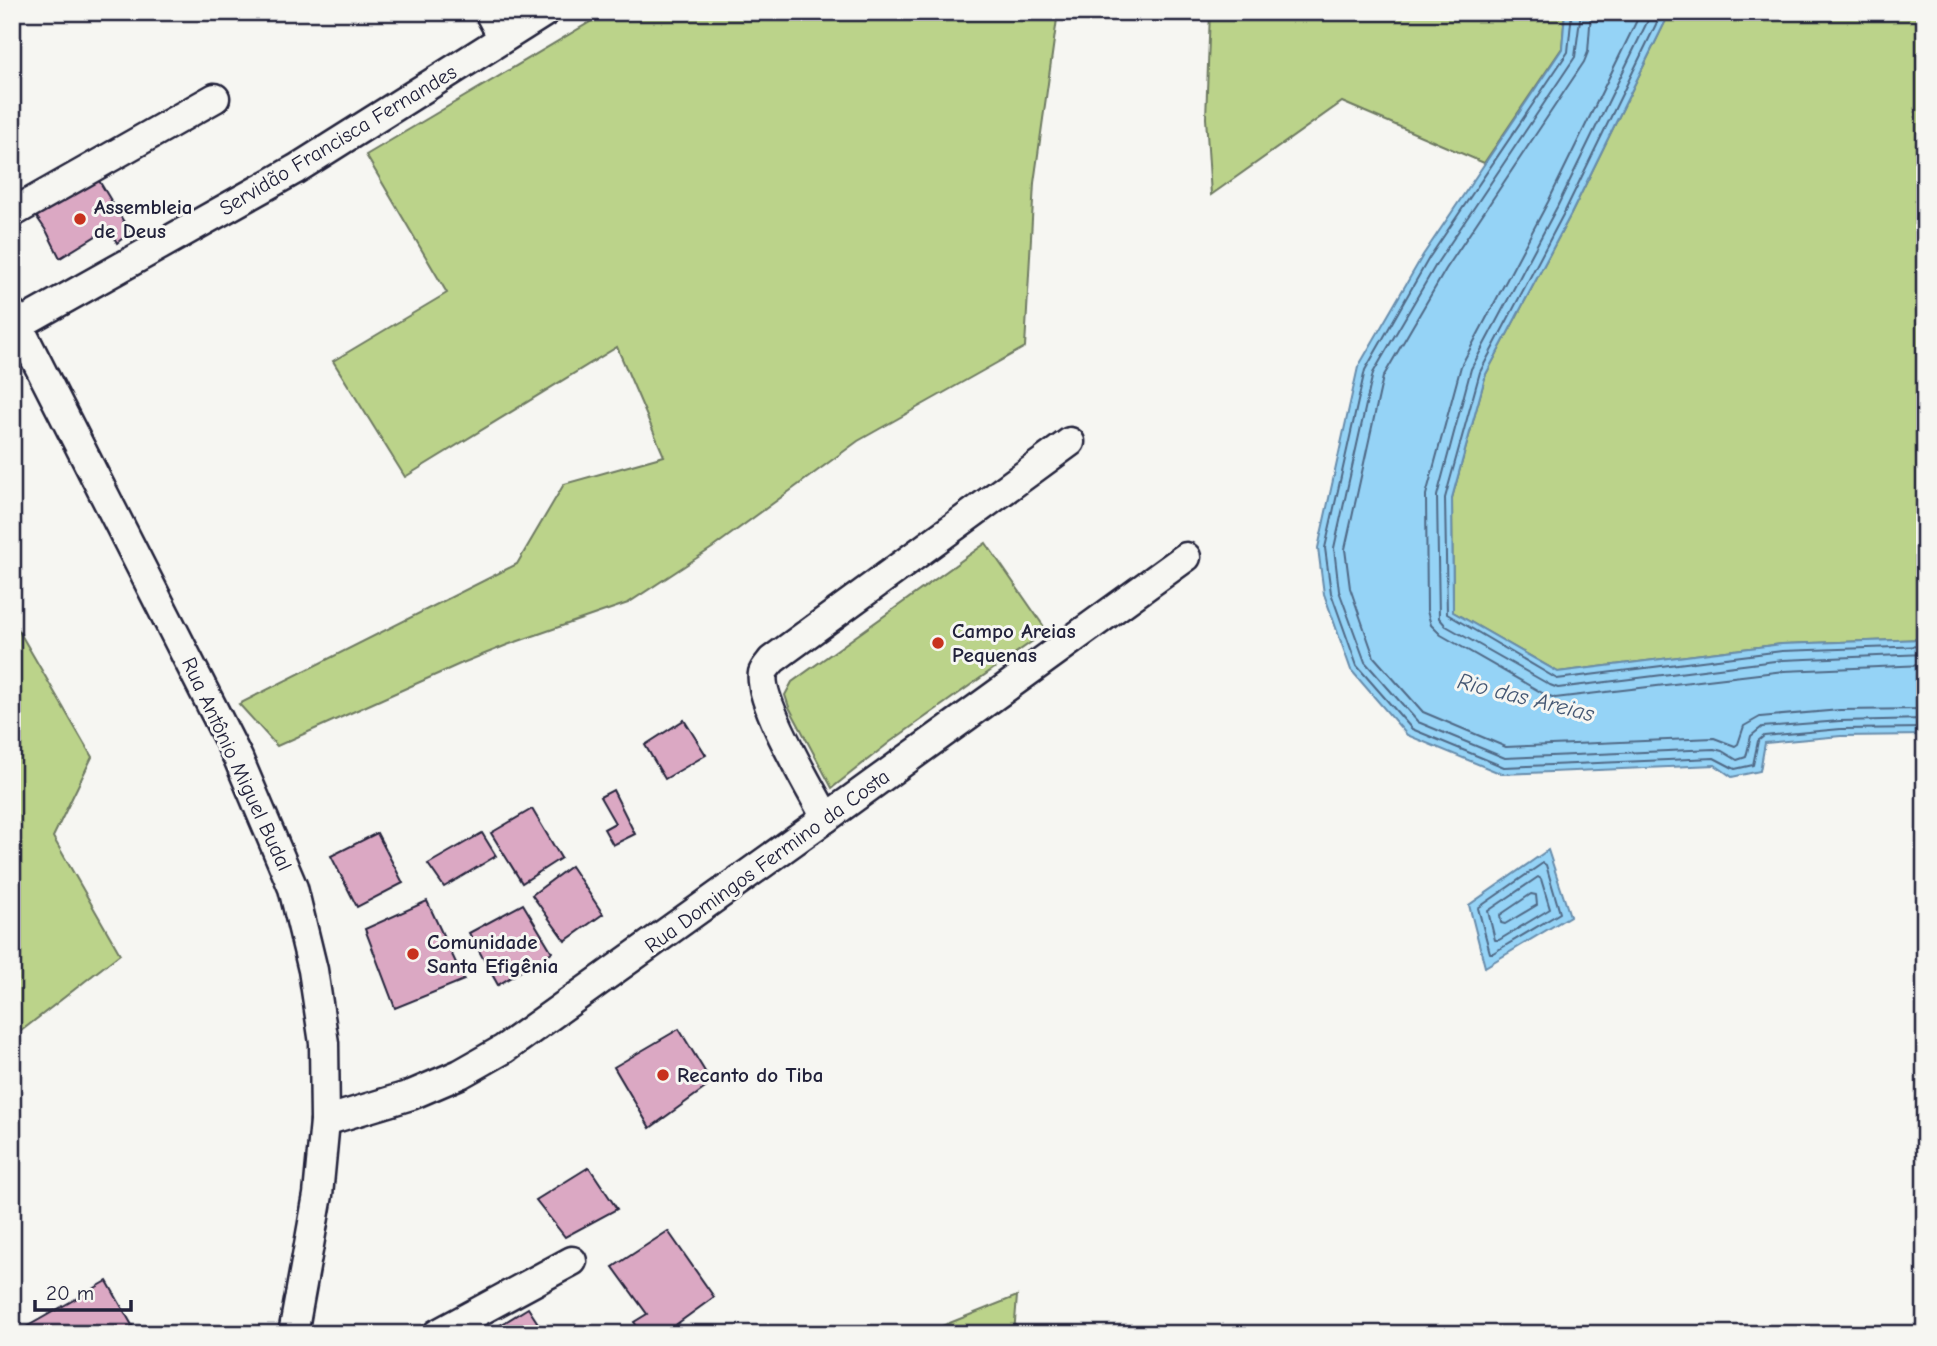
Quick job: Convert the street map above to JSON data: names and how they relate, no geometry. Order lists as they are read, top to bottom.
{
  "streets": {
    "street": ["Servidão Francisca Fernandes", "Rua Antônio Miguel Budal", "Rua Domingos Fermino da Costa"]
  },
  "crossings": [
    ["Servidão Francisca Fernandes", "Rua Antônio Miguel Budal"],
    ["Rua Antônio Miguel Budal", "Rua Domingos Fermino da Costa"]
  ],
  "water": ["Rio das Areias"],
  "places": [
    "Assembleia de Deus",
    "Campo Areias Pequenas",
    "Comunidade Santa Efigênia",
    "Recanto do Tiba"
  ],
  "scale_bar": "20 m"
}
